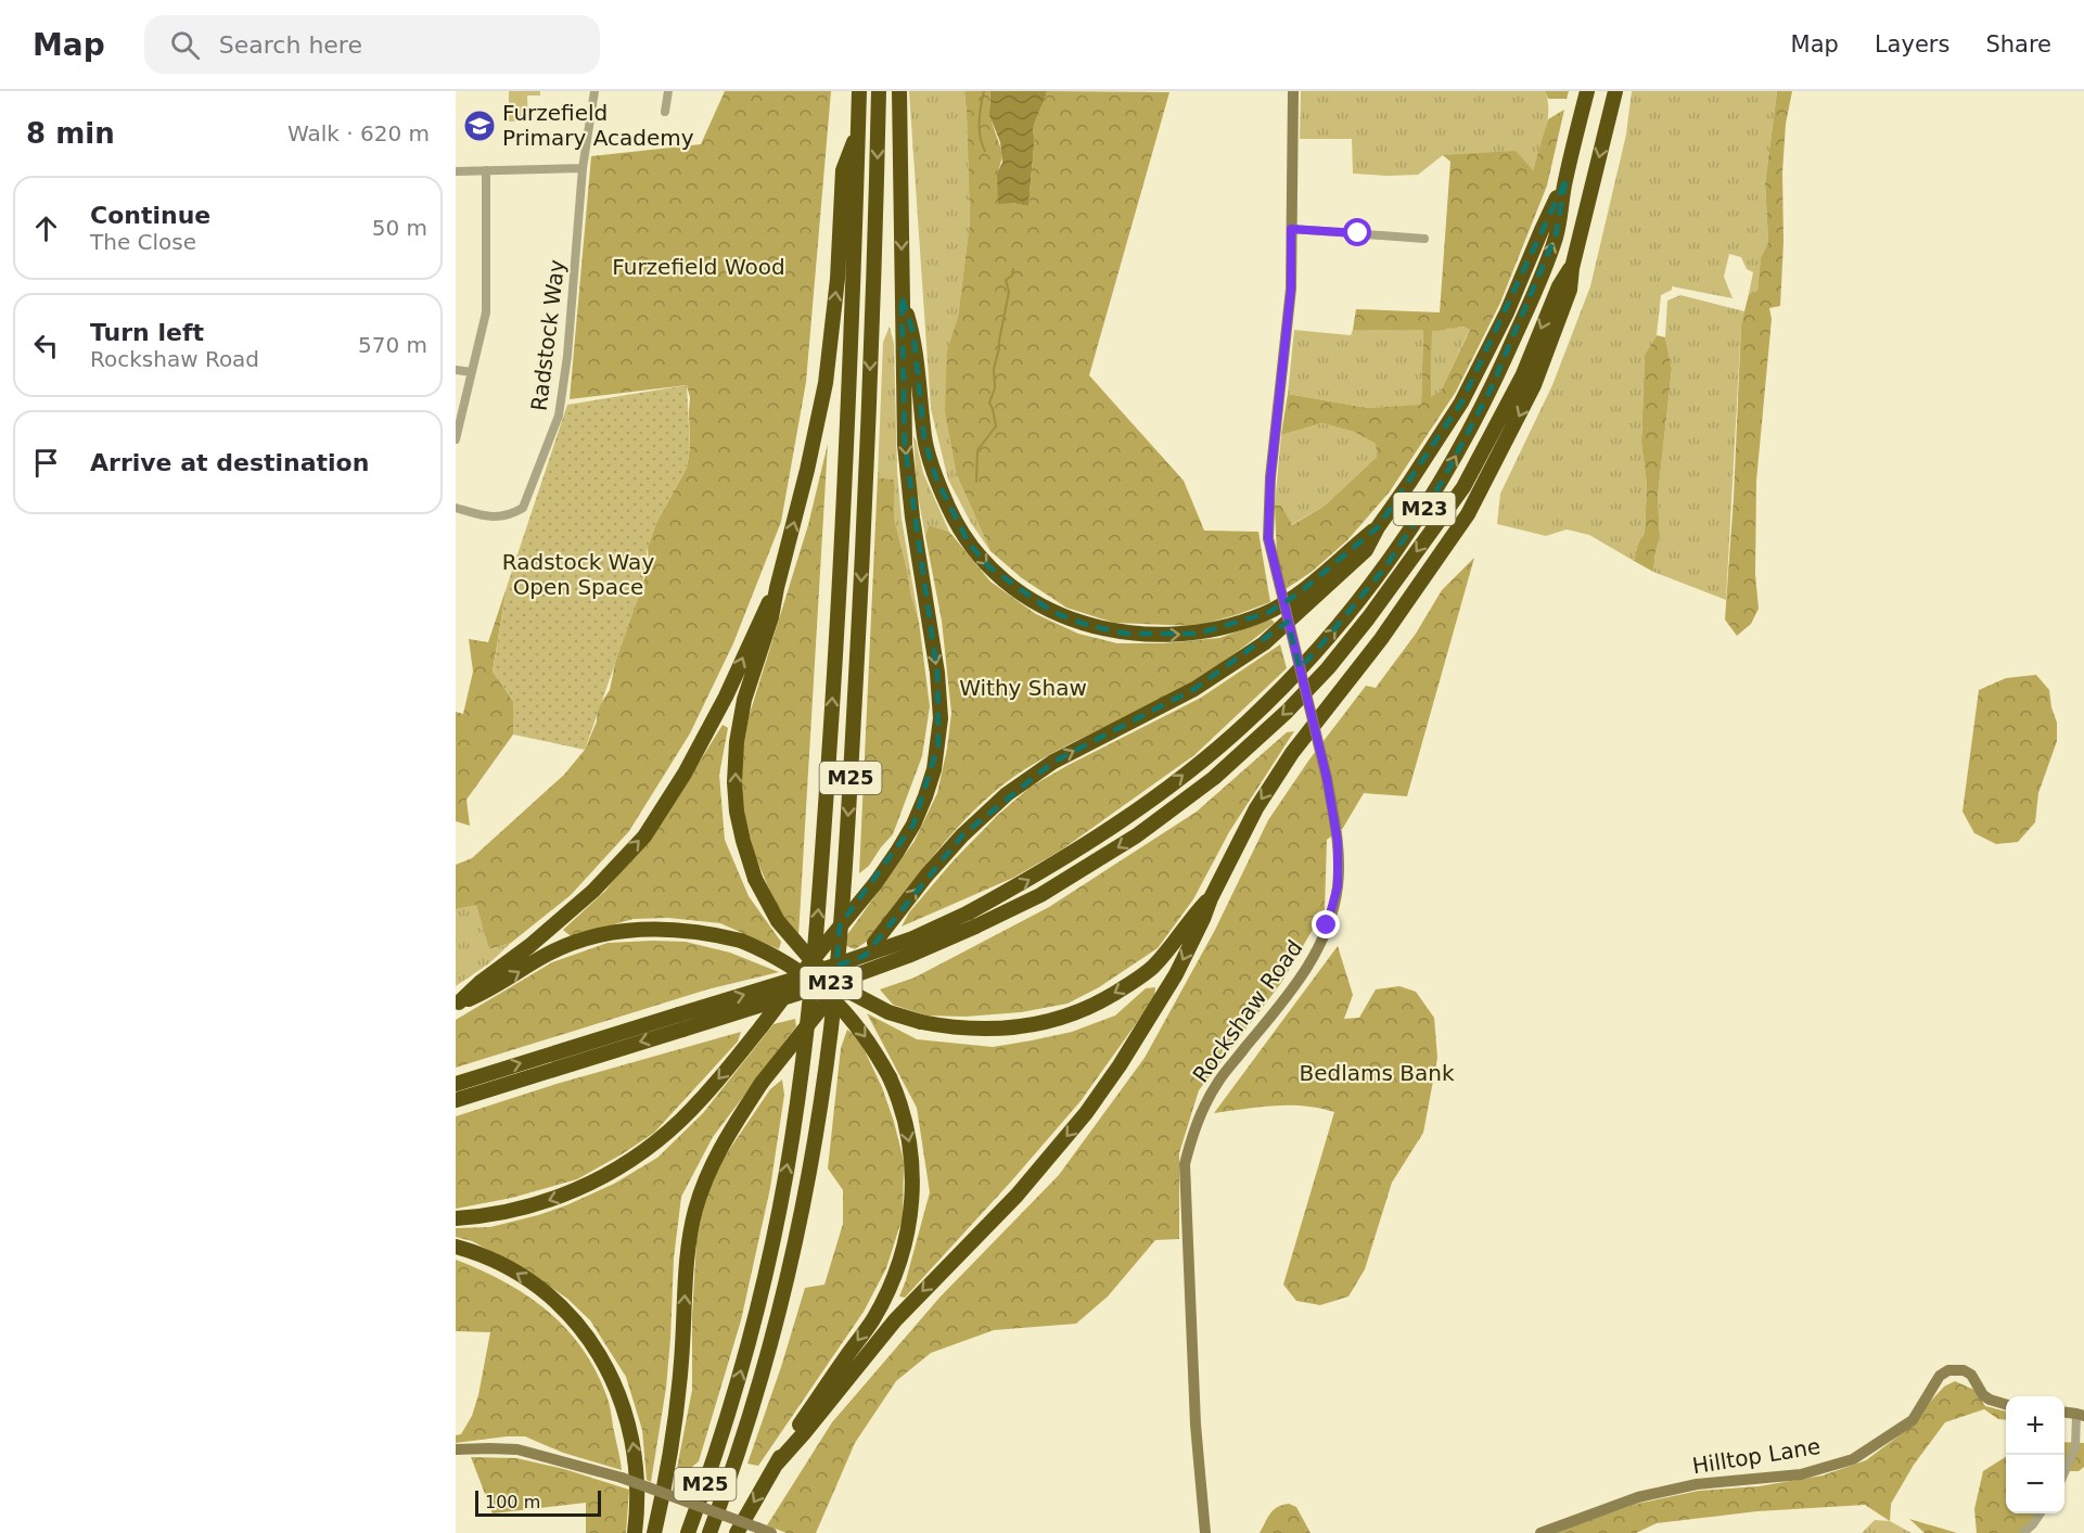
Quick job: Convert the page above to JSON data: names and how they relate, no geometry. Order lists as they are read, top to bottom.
{
  "streets": {
    "highway": ["M23", "M25"],
    "street": ["Radstock Way", "Rockshaw Road", "Hilltop Lane"]
  },
  "parks": [
    "Furzefield Wood",
    "Radstock Way Open Space",
    "Withy Shaw",
    "Bedlams Bank"
  ],
  "places": {
    "school or university": ["Furzefield Primary Academy"]
  },
  "scale_bar": "100 m",
  "page": {
    "header": "Map",
    "search": "Search here",
    "nav": ["Map", "Layers", "Share"],
    "heading": ["8 min", "Walk · 620 m"],
    "list": [
      ["Continue", "The Close", "50 m"],
      ["Turn left", "Rockshaw Road", "570 m"],
      "Arrive at destination"
    ],
    "map_buttons": ["+", "−"],
    "scale": "100 m"
  }
}
